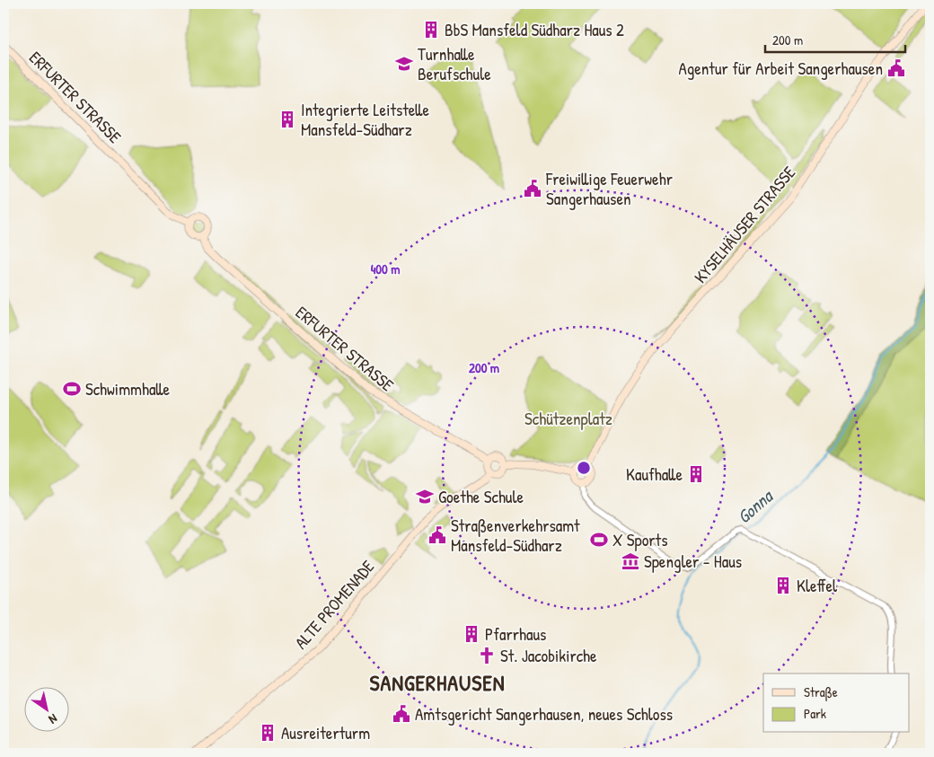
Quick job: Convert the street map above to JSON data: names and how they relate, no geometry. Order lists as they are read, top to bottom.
{
  "streets": {
    "main road": ["ERFURTER STRASSE", "KYSELHÄUSER STRASSE", "ALTE PROMENADE"]
  },
  "crossings": [
    ["ERFURTER STRASSE", "ALTE PROMENADE"]
  ],
  "districts": ["SANGERHAUSEN"],
  "water": ["Gonna"],
  "parks": ["Schützenplatz"],
  "places": {
    "building": [
      "BbS Mansfeld Südharz Haus 2",
      "Integrierte Leitstelle Mansfeld-Südharz",
      "Kaufhalle",
      "Kleffel",
      "Pfarrhaus",
      "Ausreiterturm"
    ],
    "school or university": ["Turnhalle Berufschule", "Goethe Schule"],
    "public building": [
      "Agentur für Arbeit Sangerhausen",
      "Freiwillige Feuerwehr Sangerhausen",
      "Straßenverkehrsamt Mansfeld-Südharz",
      "Amtsgericht Sangerhausen, neues Schloss"
    ],
    "sports": ["Schwimmhalle", "X Sports"],
    "museum": ["Spengler - Haus"],
    "church": ["St. Jacobikirche"]
  },
  "legend": ["Straße", "Park"],
  "scale_bar": "200 m",
  "north": "bottom right",
  "rings": ["400 m", "200 m"]
}
